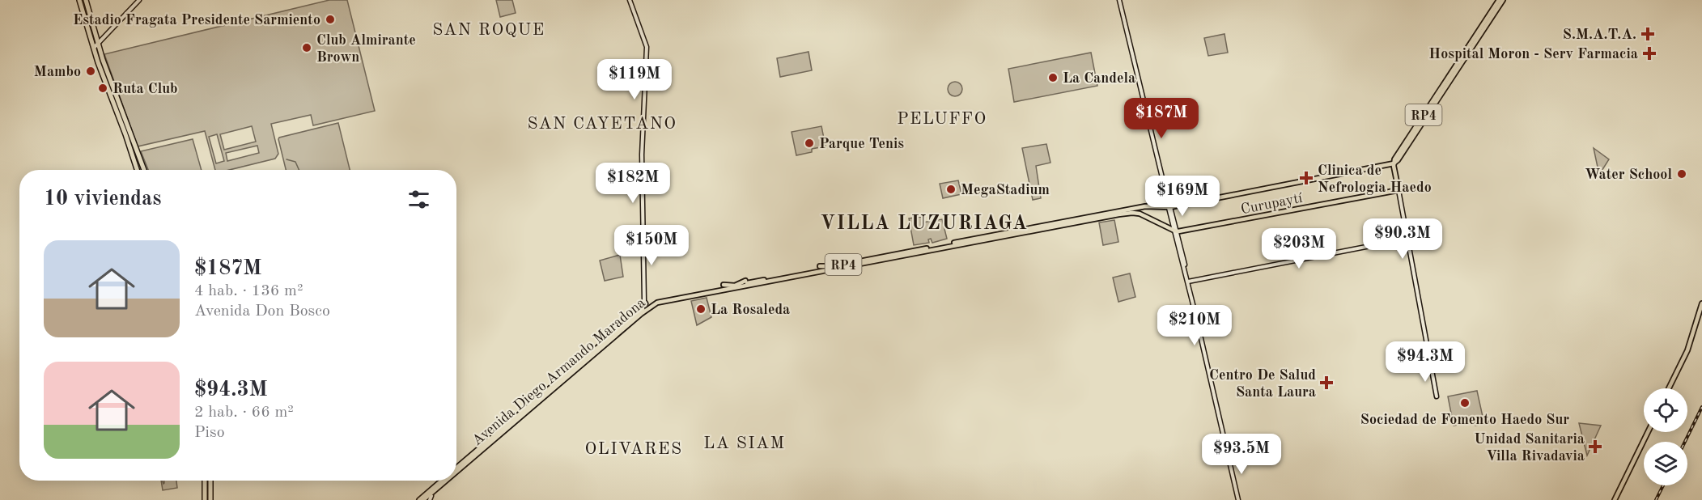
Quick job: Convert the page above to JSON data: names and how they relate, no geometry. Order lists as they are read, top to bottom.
{
  "streets": {
    "main road": ["RP4", "Curupaytí", "Avenida Diego Armando Maradona"]
  },
  "crossings": [
    ["RP4", "Avenida Diego Armando Maradona"],
    ["Curupaytí", "Avenida Diego Armando Maradona"]
  ],
  "districts": [
    "SAN ROQUE",
    "PELUFFO",
    "SAN CAYETANO",
    "VILLA LUZURIAGA",
    "LA SIAM",
    "OLIVARES"
  ],
  "places": {
    "other": [
      "Estadio Fragata Presidente Sarmiento",
      "Club Almirante Brown",
      "Mambo",
      "La Candela",
      "Ruta Club",
      "Parque Tenis",
      "Water School",
      "MegaStadium",
      "La Rosaleda",
      "Sociedad de Fomento Haedo Sur"
    ],
    "health": [
      "S.M.A.T.A.",
      "Hospital Moron - Serv Farmacia",
      "Clinica de Nefrologia Haedo",
      "Centro De Salud Santa Laura",
      "Unidad Sanitaria Villa Rivadavia"
    ]
  },
  "page": {
    "price": [
      "$119M",
      "$187M",
      "$182M",
      "$169M",
      "$90.3M",
      "$150M",
      "$203M",
      "$210M",
      "$94.3M",
      "$93.5M"
    ],
    "heading": "10 viviendas",
    "list": [
      {
        "name": "$187M",
        "note": "4 hab. · 136 m² · Avenida Don Bosco"
      },
      {
        "name": "$94.3M",
        "note": "2 hab. · 66 m² · Piso"
      }
    ]
  }
}
